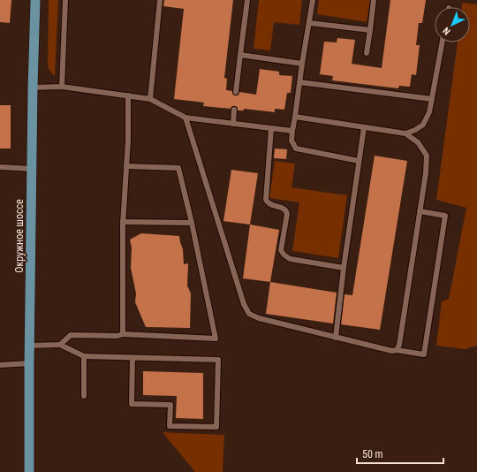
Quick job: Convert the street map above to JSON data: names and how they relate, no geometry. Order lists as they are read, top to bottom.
{
  "streets": {
    "main road": ["Окружное шоссе"]
  },
  "scale_bar": "50 m",
  "north": "bottom left"
}
